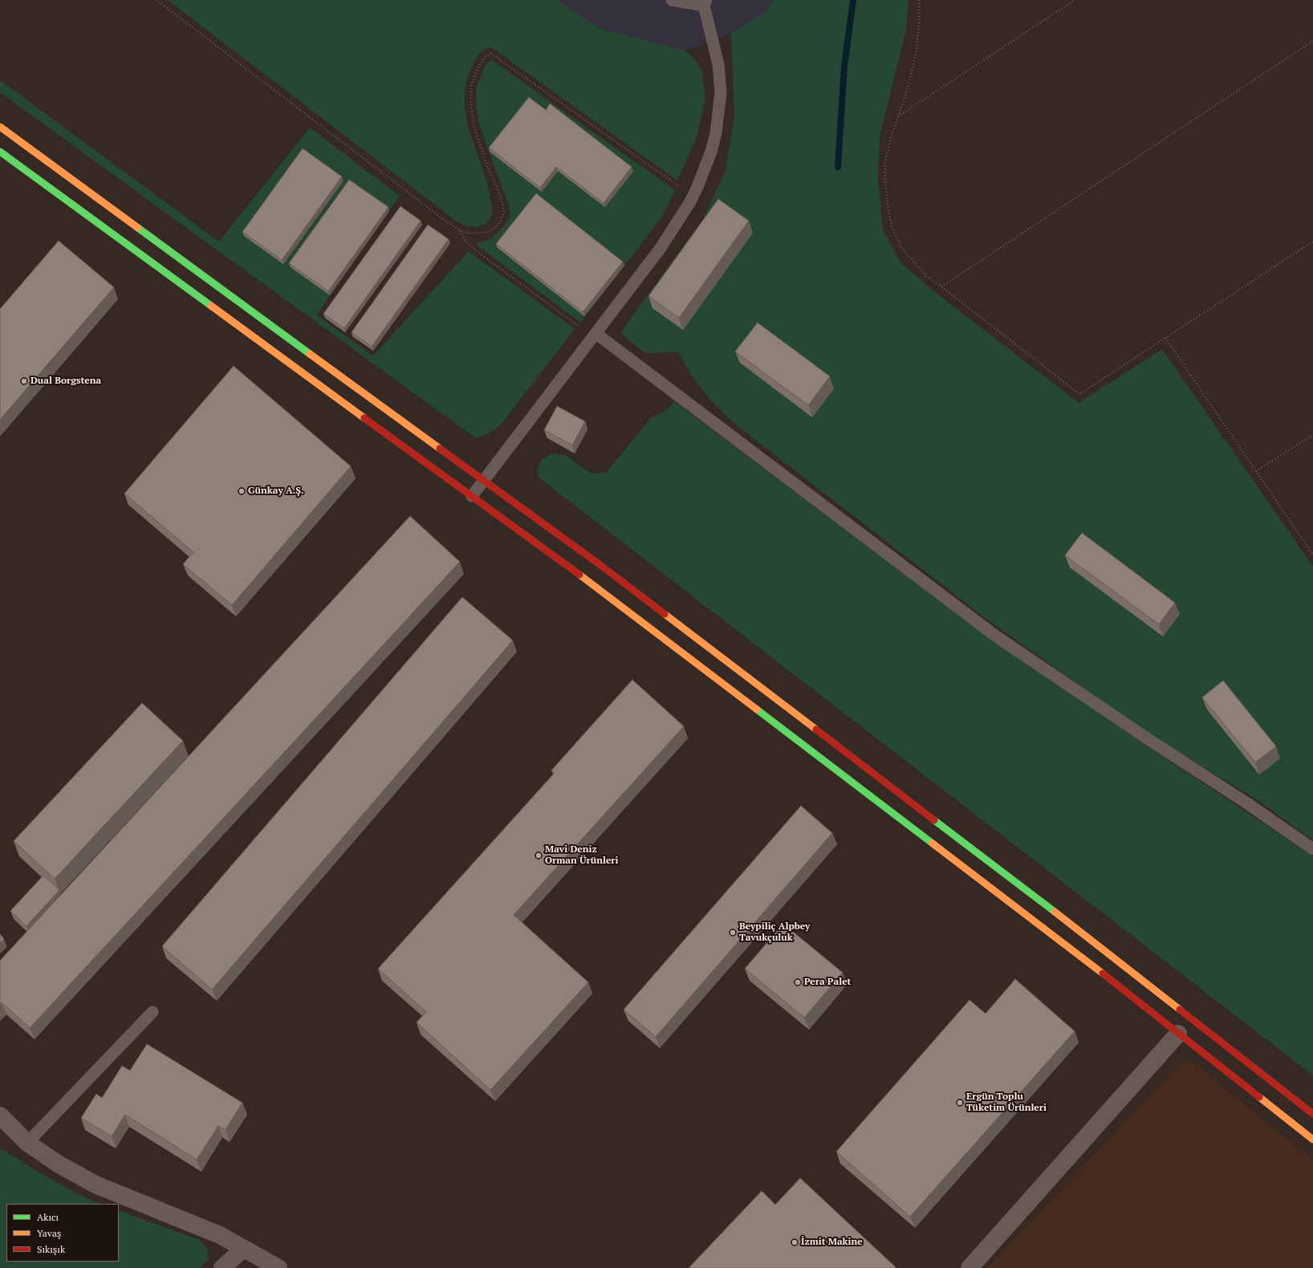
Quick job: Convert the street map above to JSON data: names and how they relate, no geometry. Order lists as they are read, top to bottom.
{
  "places": [
    "Dual Borgstena",
    "Günkay A.Ş.",
    "Mavi Deniz Orman Ürünleri",
    "Beypiliç Alpbey Tavukçuluk",
    "Pera Palet",
    "Ergün Toplu Tüketim Ürünleri",
    "İzmit Makine"
  ],
  "legend": ["Akıcı", "Yavaş", "Sıkışık"]
}
